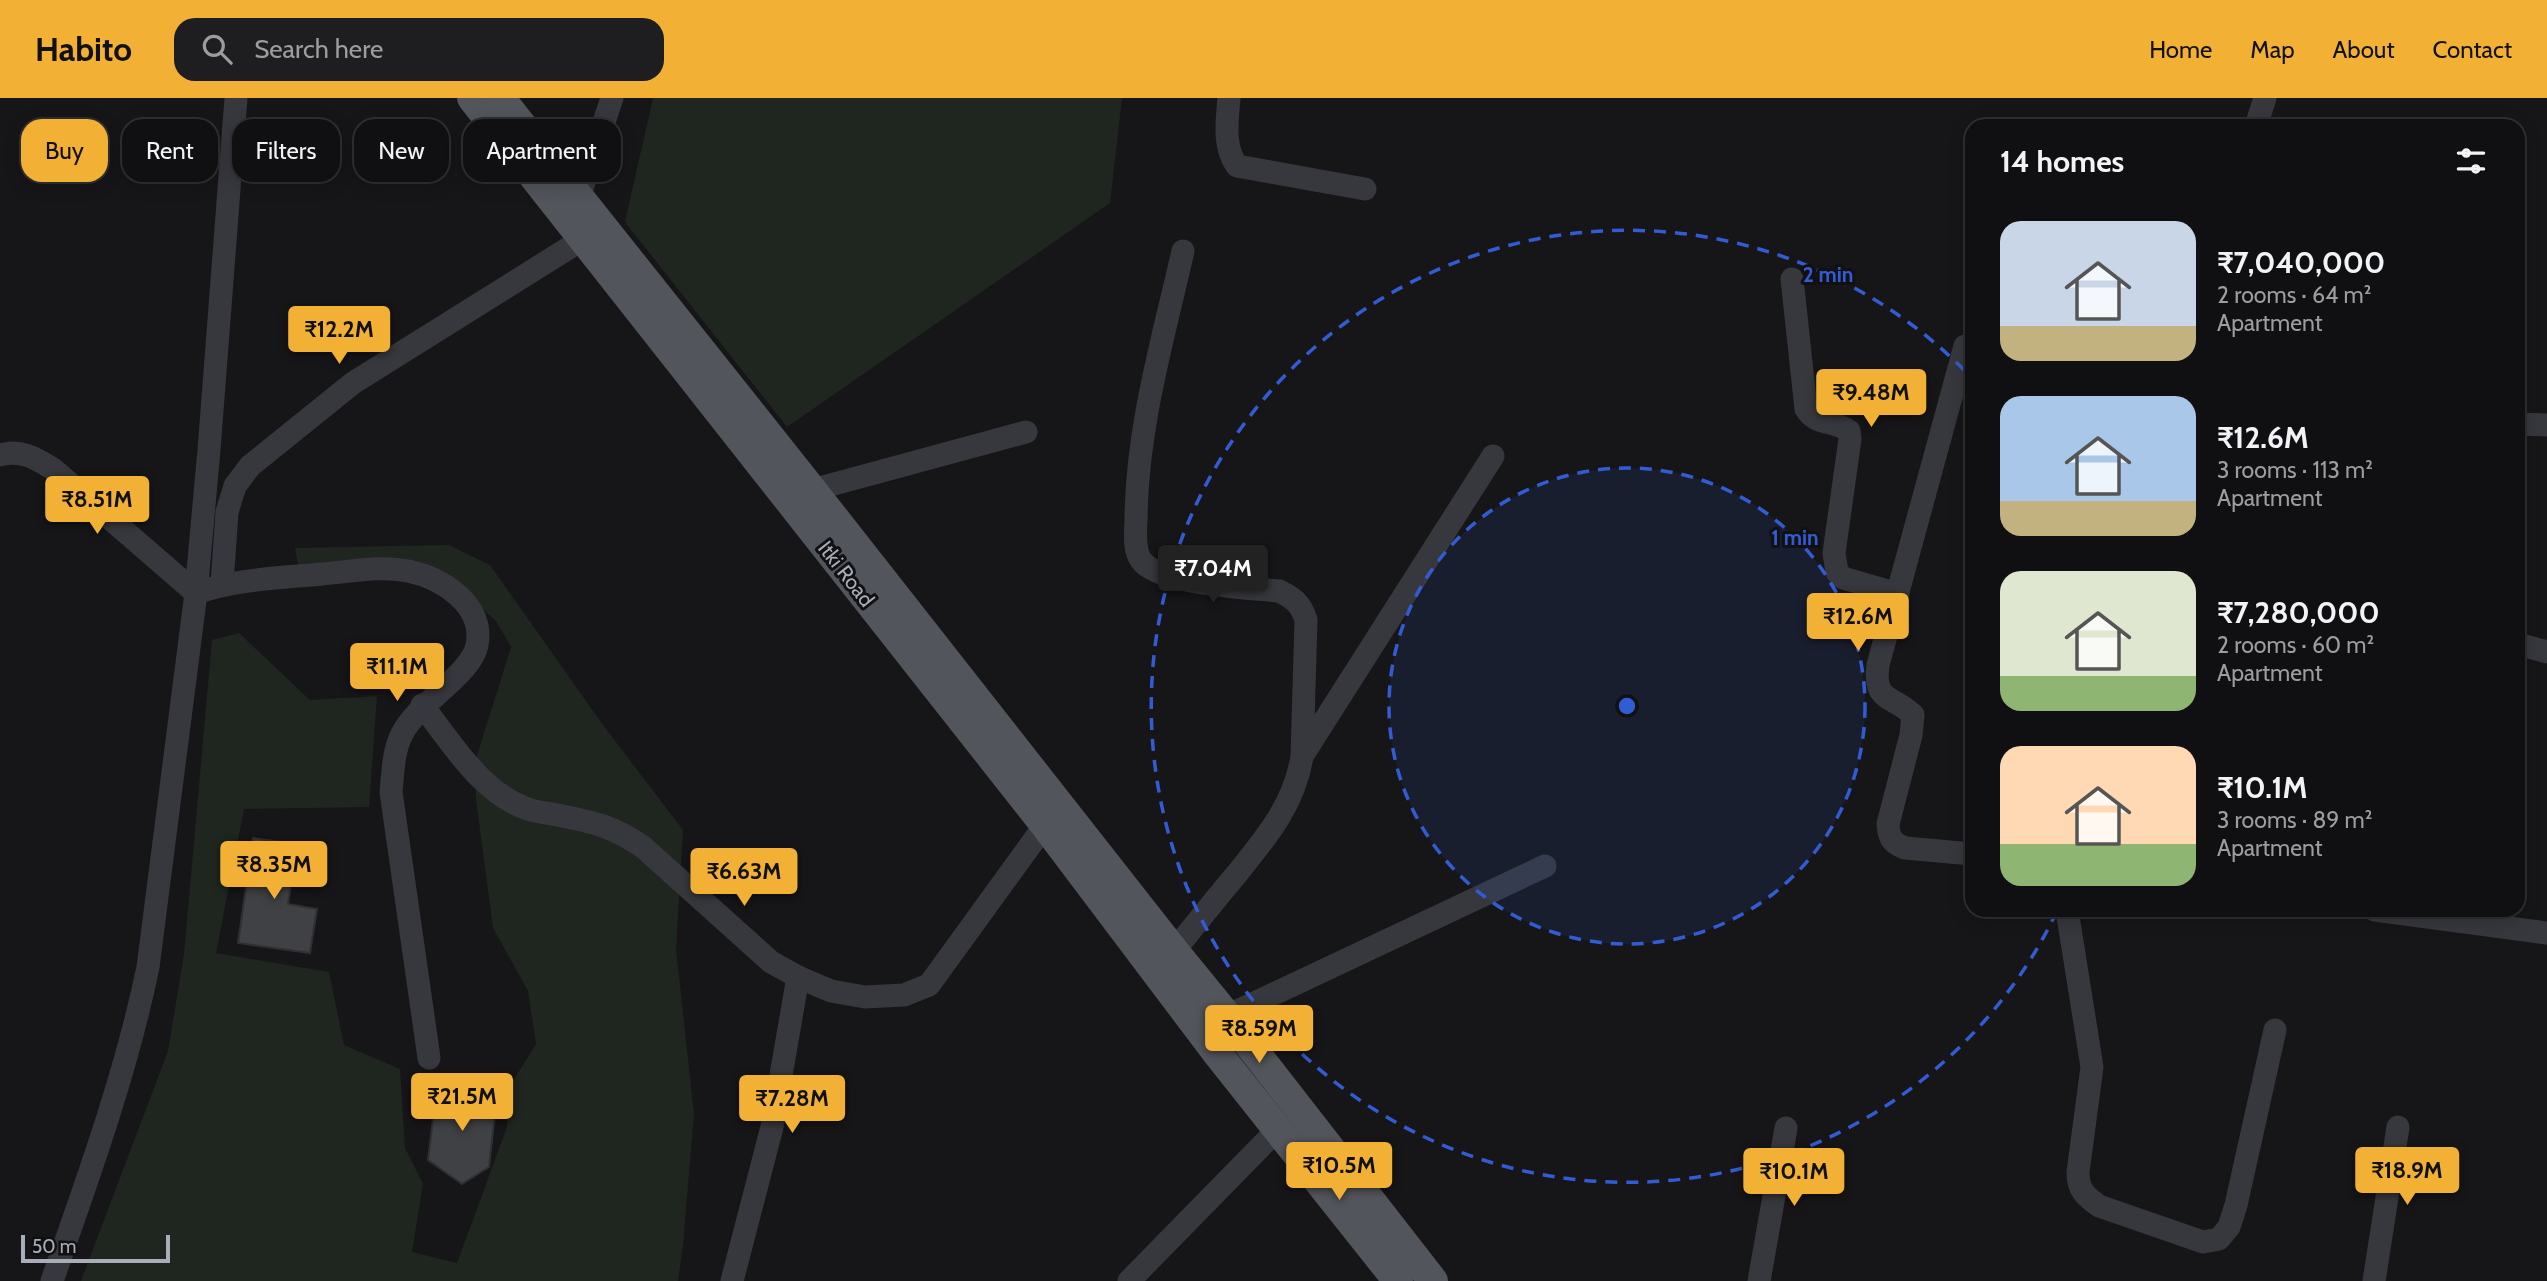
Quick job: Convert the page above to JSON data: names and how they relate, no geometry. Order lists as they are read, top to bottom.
{
  "streets": {
    "main road": ["Itki Road"]
  },
  "scale_bar": "50 m",
  "page": {
    "header": "Habito",
    "search": "Search here",
    "nav": [
      "Home",
      "Map",
      "About",
      "Contact"
    ],
    "chip": [
      "Buy",
      "Rent",
      "Filters",
      "New",
      "Apartment"
    ],
    "heading": "14 homes",
    "list": [
      {
        "name": "₹7,040,000",
        "note": "2 rooms · 64 m² · Apartment"
      },
      {
        "name": "₹12.6M",
        "note": "3 rooms · 113 m² · Apartment"
      },
      {
        "name": "₹7,280,000",
        "note": "2 rooms · 60 m² · Apartment"
      },
      {
        "name": "₹10.1M",
        "note": "3 rooms · 89 m² · Apartment"
      }
    ],
    "price": [
      "₹12.2M",
      "₹9.48M",
      "₹8.51M",
      "₹7.04M",
      "₹12.6M",
      "₹11.1M",
      "₹8.35M",
      "₹6.63M",
      "₹8.59M",
      "₹21.5M",
      "₹7.28M",
      "₹10.5M",
      "₹18.9M",
      "₹10.1M"
    ],
    "scale": "50 m"
  },
  "rings": ["2 min", "1 min"]
}
